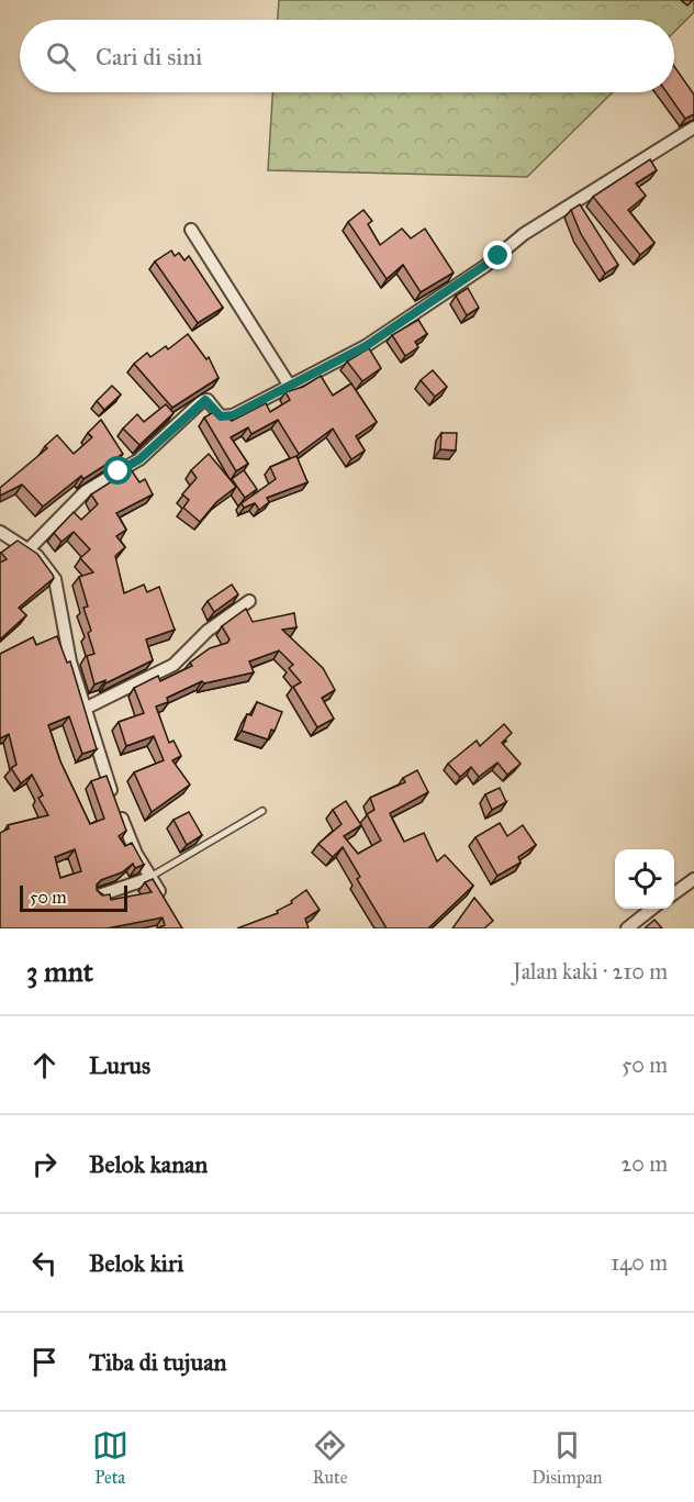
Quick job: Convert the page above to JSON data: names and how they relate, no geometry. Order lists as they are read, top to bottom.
{
  "scale_bar": "50 m",
  "page": {
    "search": "Cari di sini",
    "scale": "50 m",
    "heading": ["3 mnt", "Jalan kaki · 210 m"],
    "list": [
      ["Lurus", "50 m"],
      ["Belok kanan", "20 m"],
      ["Belok kiri", "140 m"],
      "Tiba di tujuan"
    ],
    "nav": ["Peta", "Rute", "Disimpan"]
  }
}
